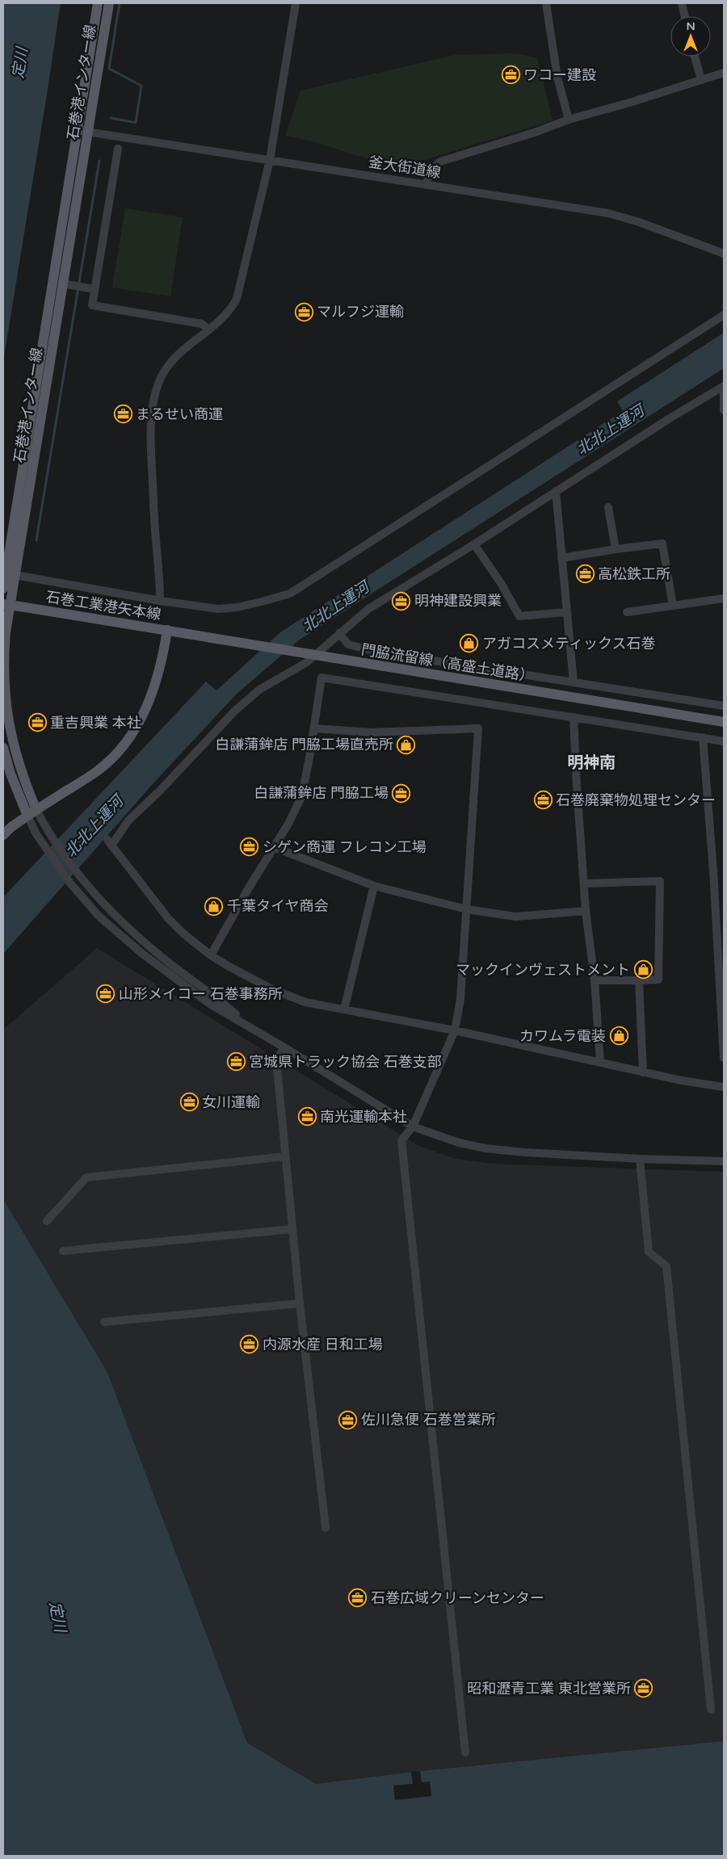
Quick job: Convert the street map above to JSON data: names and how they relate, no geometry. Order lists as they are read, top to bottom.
{
  "streets": {
    "main road": ["石巻港インター線", "石巻工業港矢本線", "門脇流留線（高盛土道路）"],
    "street": ["釜大街道線"]
  },
  "crossings": [
    ["石巻港インター線", "釜大街道線"],
    ["石巻港インター線", "石巻工業港矢本線"],
    ["石巻工業港矢本線", "門脇流留線（高盛土道路）"]
  ],
  "districts": ["明神南"],
  "water": ["定川", "北北上運河"],
  "places": {
    "office": [
      "ワコー建設",
      "マルフジ運輸",
      "まるせい商運",
      "高松鉄工所",
      "明神建設興業",
      "重吉興業 本社",
      "白謙蒲鉾店 門脇工場",
      "石巻廃棄物処理センター",
      "シゲン商運 フレコン工場",
      "山形メイコー 石巻事務所",
      "宮城県トラック協会 石巻支部",
      "女川運輸",
      "南光運輸本社",
      "内源水産 日和工場",
      "佐川急便 石巻営業所",
      "石巻広域クリーンセンター",
      "昭和瀝青工業 東北営業所"
    ],
    "shop": [
      "アガコスメティックス石巻",
      "白謙蒲鉾店 門脇工場直売所",
      "千葉タイヤ商会",
      "マックインヴェストメント",
      "カワムラ電装"
    ]
  },
  "north": "top"
}
